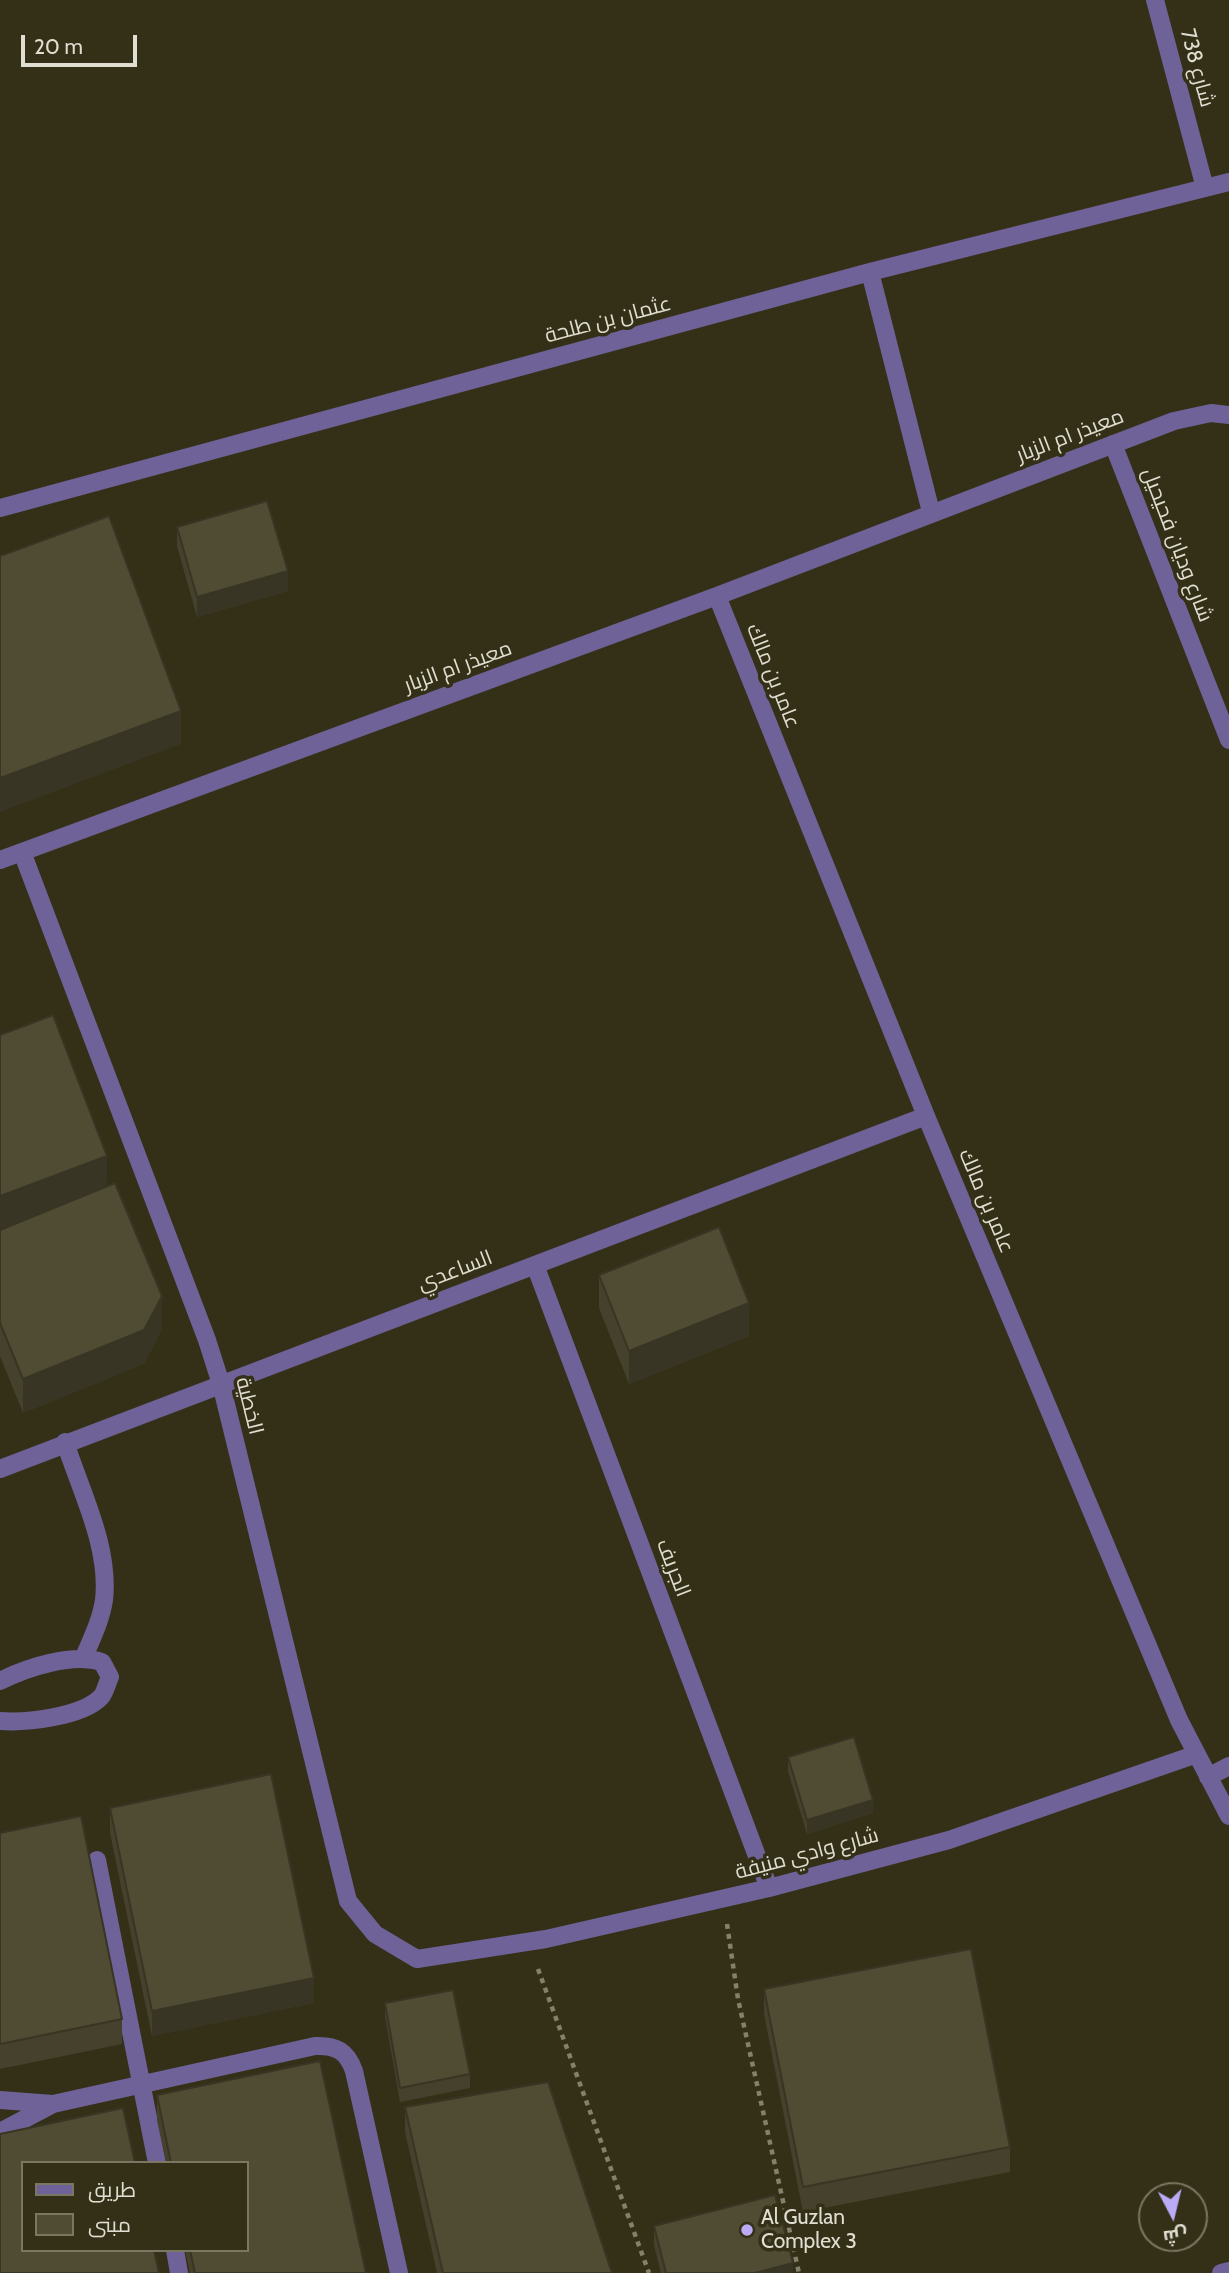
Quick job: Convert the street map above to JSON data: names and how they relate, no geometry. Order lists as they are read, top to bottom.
{
  "streets": {
    "street": [
      "شارع 738",
      "عثمان بن طلحة",
      "معيذر ام الزبار",
      "شارع وديان فحيحيل",
      "عامر بن مالك",
      "الساعدي",
      "الخطية",
      "الجريف",
      "شارع وادي منيفة"
    ]
  },
  "crossings": [
    ["شارع 738", "عثمان بن طلحة"],
    ["معيذر ام الزبار", "شارع وديان فحيحيل"],
    ["معيذر ام الزبار", "عامر بن مالك"],
    ["معيذر ام الزبار", "الخطية"],
    ["عامر بن مالك", "الساعدي"],
    ["عامر بن مالك", "شارع وادي منيفة"],
    ["الساعدي", "الخطية"],
    ["الساعدي", "الجريف"],
    ["الخطية", "شارع وادي منيفة"],
    ["الجريف", "شارع وادي منيفة"]
  ],
  "places": ["Al Guzlan Complex 3"],
  "legend": ["طريق", "مبنى"],
  "scale_bar": "20 m",
  "north": "bottom"
}
